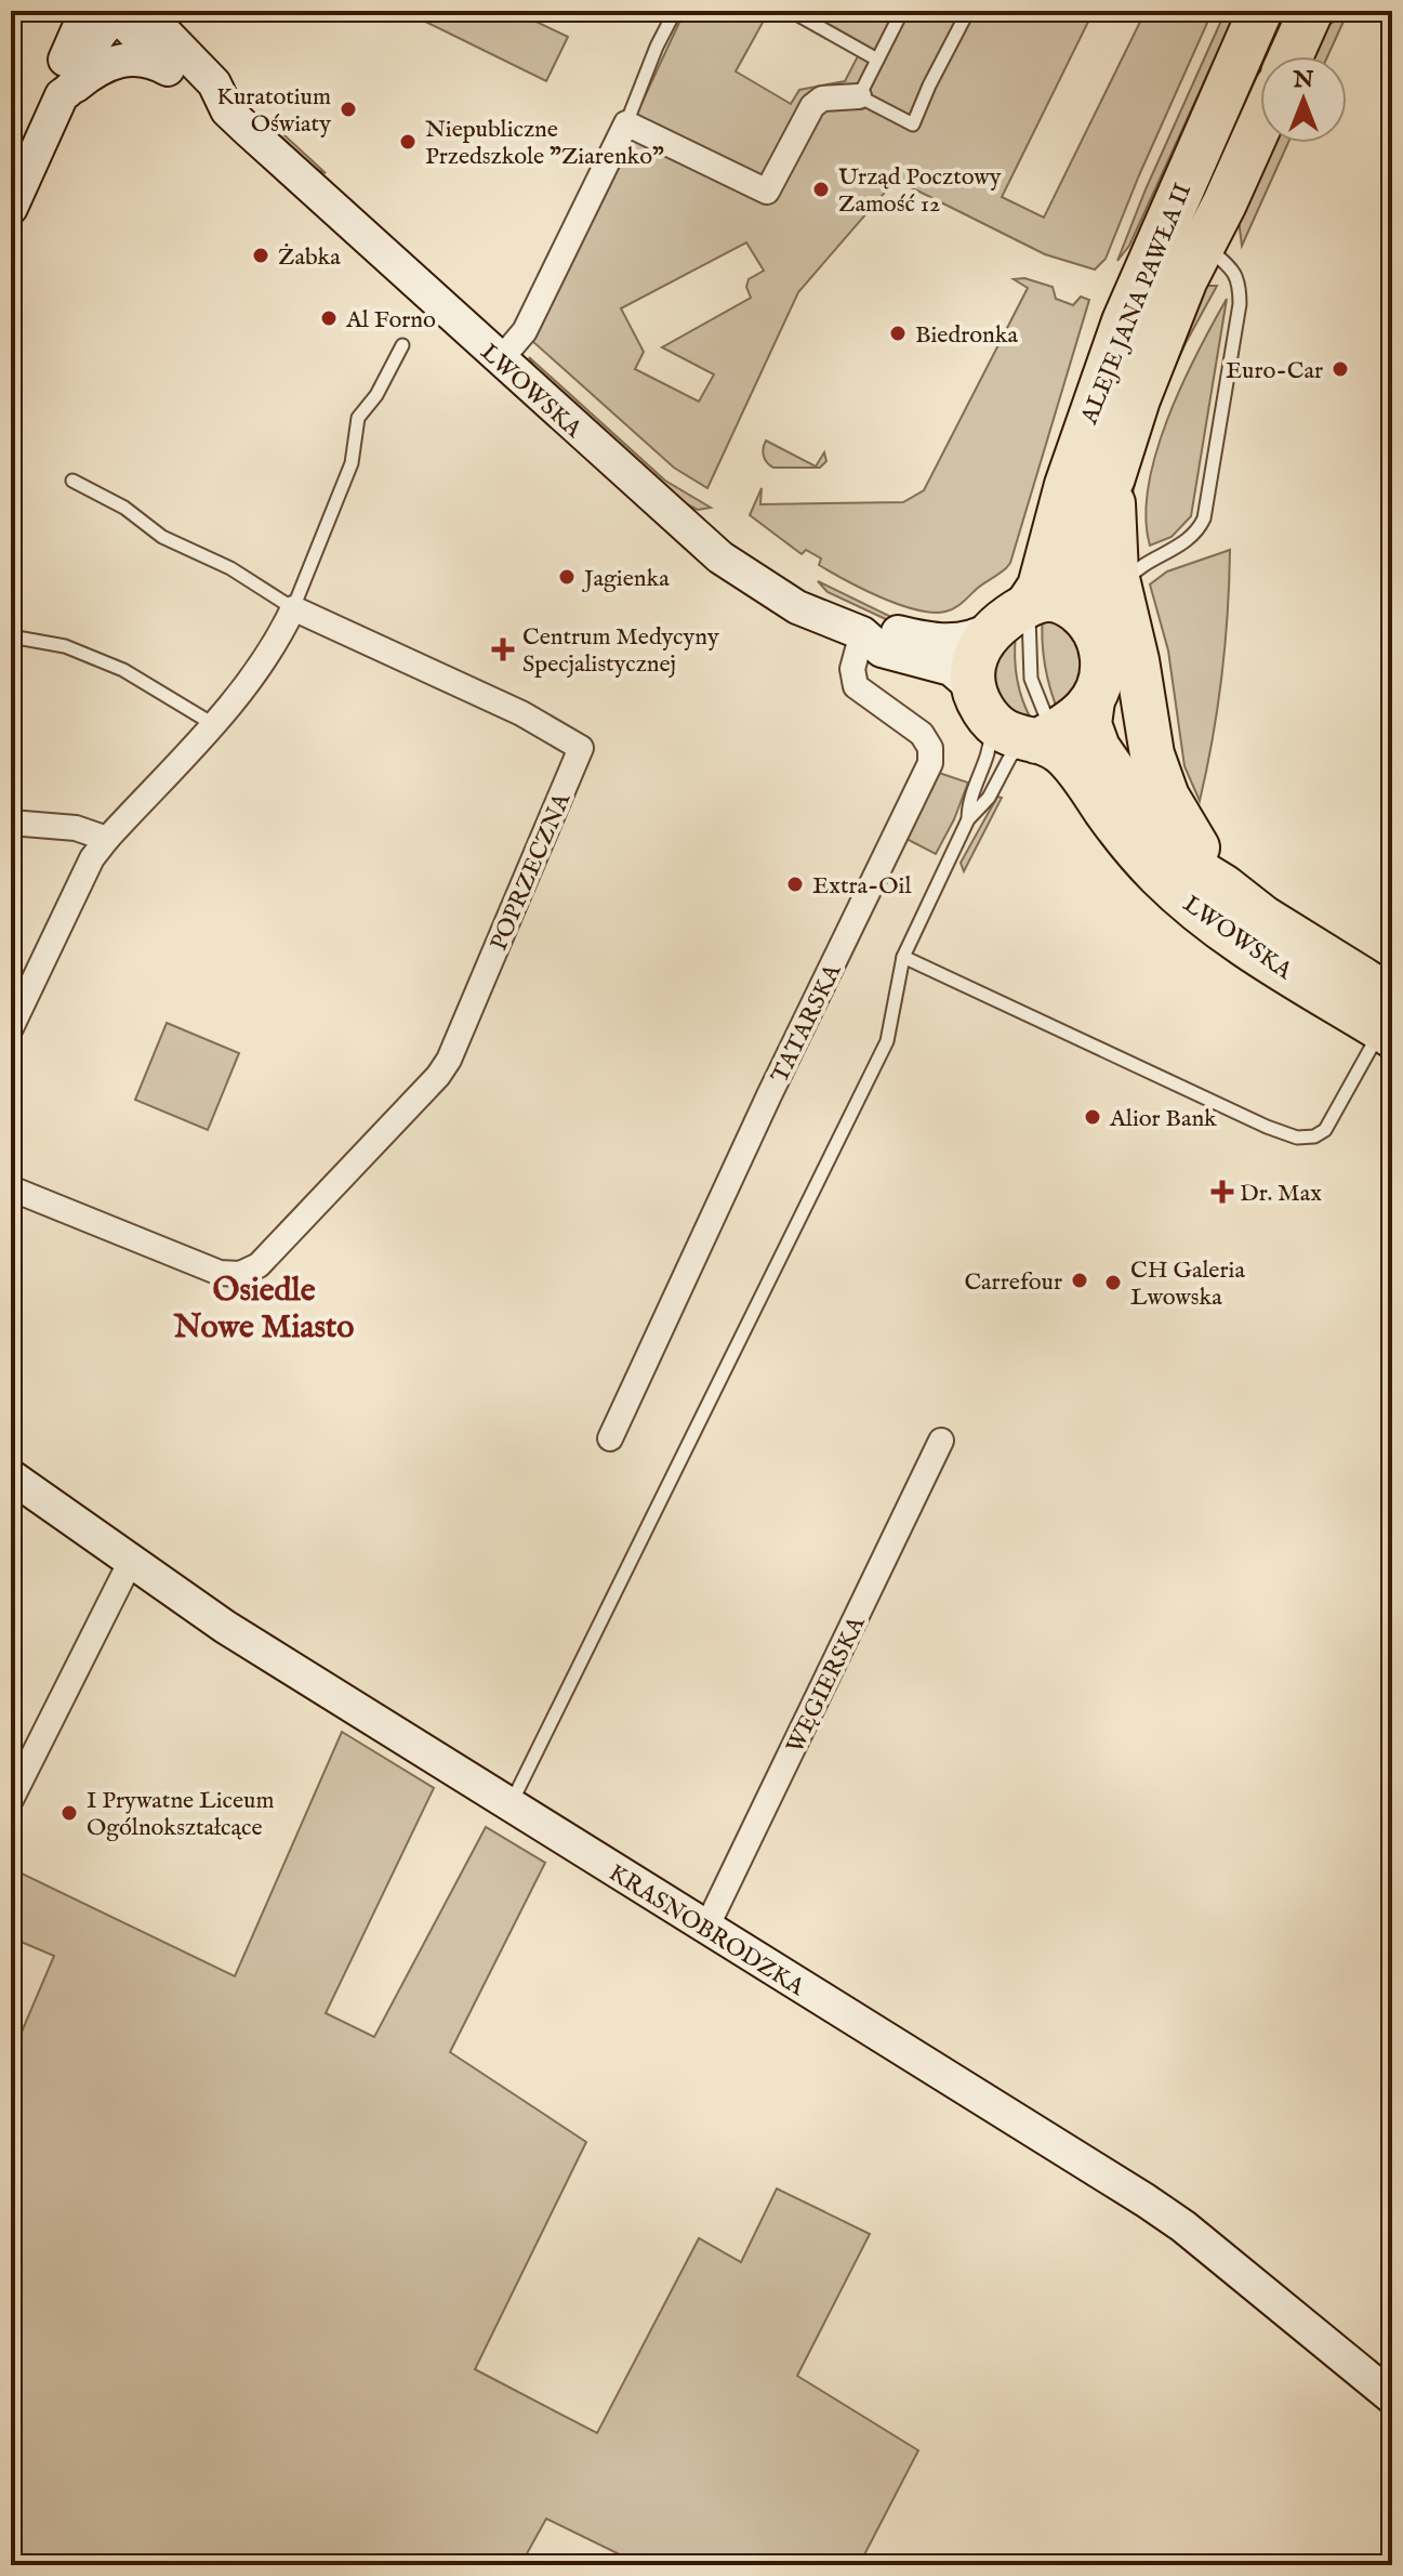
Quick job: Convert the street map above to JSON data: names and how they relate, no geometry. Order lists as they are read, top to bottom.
{
  "streets": {
    "highway": ["ALEJE JANA PAWŁA II", "LWOWSKA"],
    "street": [
      "POPRZECZNA",
      "TATARSKA",
      "WĘGIERSKA",
      "KRASNOBRODZKA"
    ]
  },
  "crossings": [
    ["ALEJE JANA PAWŁA II", "LWOWSKA"],
    ["LWOWSKA", "TATARSKA"],
    ["WĘGIERSKA", "KRASNOBRODZKA"]
  ],
  "districts": ["Osiedle Nowe Miasto"],
  "places": {
    "other": [
      "Kuratotium Oświaty",
      "Niepubliczne Przedszkole \"Ziarenko\"",
      "Urząd Pocztowy Zamość 12",
      "Żabka",
      "Al Forno",
      "Biedronka",
      "Euro-Car",
      "Jagienka",
      "Extra-Oil",
      "Alior Bank",
      "Carrefour",
      "CH Galeria Lwowska",
      "I Prywatne Liceum Ogólnokształcące"
    ],
    "health": ["Centrum Medycyny Specjalistycznej", "Dr. Max"]
  },
  "north": "top"
}
